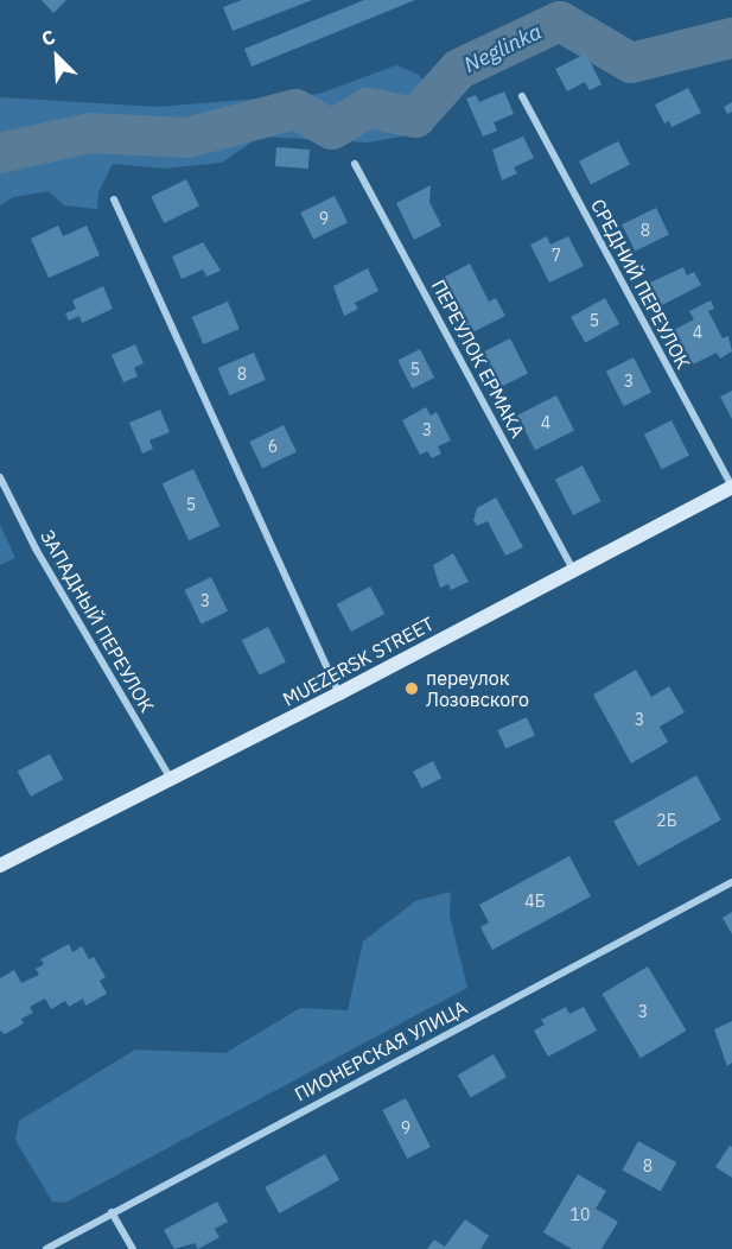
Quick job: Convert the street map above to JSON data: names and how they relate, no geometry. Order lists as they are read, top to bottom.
{
  "streets": {
    "main road": ["MUEZERSK STREET"],
    "street": [
      "СРЕДНИЙ ПЕРЕУЛОК",
      "ПЕРЕУЛОК ЕРМАКА",
      "ЗАПАДНЫЙ ПЕРЕУЛОК",
      "ПИОНЕРСКАЯ УЛИЦА"
    ]
  },
  "crossings": [
    ["СРЕДНИЙ ПЕРЕУЛОК", "MUEZERSK STREET"],
    ["ПЕРЕУЛОК ЕРМАКА", "MUEZERSK STREET"],
    ["ЗАПАДНЫЙ ПЕРЕУЛОК", "MUEZERSK STREET"]
  ],
  "water": ["Neglinka"],
  "places": ["переулок Лозовского"],
  "house_numbers": [
    "9",
    "8",
    "7",
    "5",
    "4",
    "5",
    "8",
    "3",
    "4",
    "3",
    "6",
    "5",
    "3",
    "3",
    "2Б",
    "4Б",
    "3",
    "9",
    "8",
    "10"
  ],
  "north": "top left"
}
